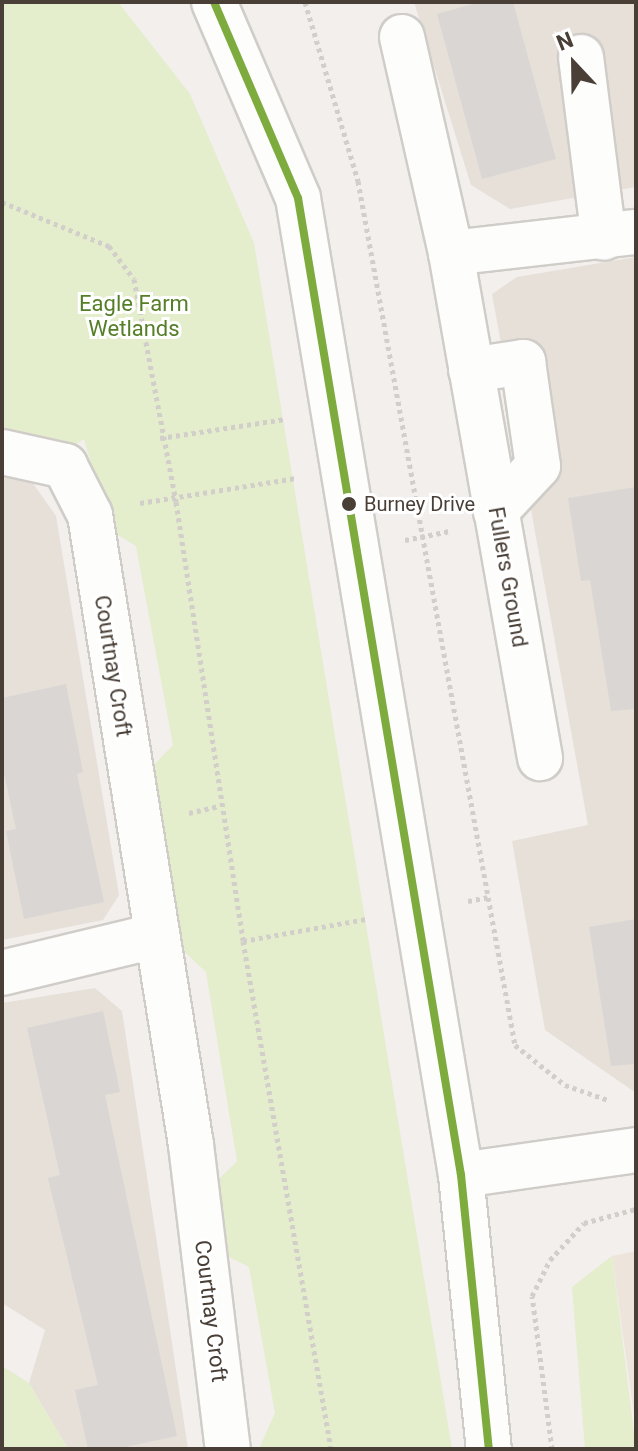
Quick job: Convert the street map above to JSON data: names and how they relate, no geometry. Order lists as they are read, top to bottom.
{
  "streets": {
    "street": ["Fullers Ground", "Courtnay Croft"]
  },
  "parks": ["Eagle Farm Wetlands"],
  "places": ["Burney Drive"],
  "north": "top"
}
